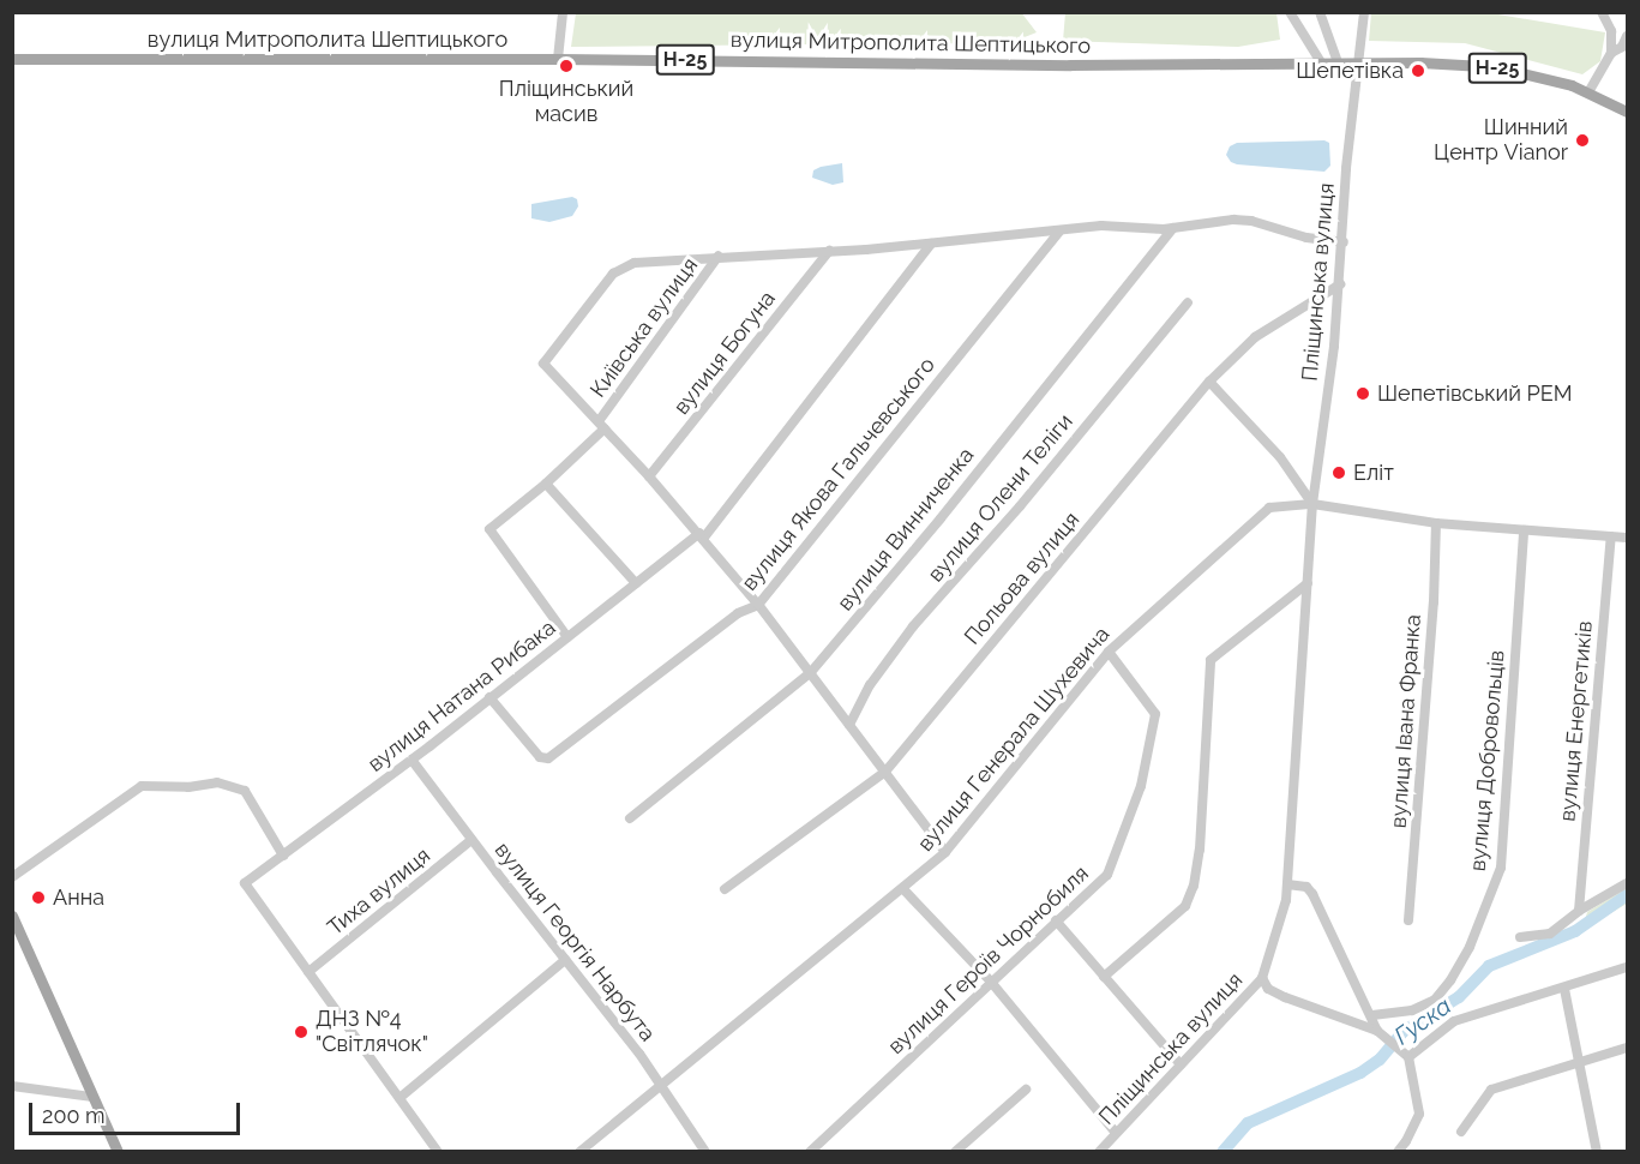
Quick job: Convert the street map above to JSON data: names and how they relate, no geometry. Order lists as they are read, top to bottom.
{
  "streets": {
    "main road": ["вулиця Митрополита Шептицького", "Н-25"],
    "street": [
      "Пліщинська вулиця",
      "Київська вулиця",
      "вулиця Богуна",
      "вулиця Якова Гальчевського",
      "вулиця Олени Теліги",
      "вулиця Винниченка",
      "Польова вулиця",
      "вулиця Натана Рибака",
      "вулиця Івана Франка",
      "вулиця Енергетиків",
      "вулиця Генерала Шухевича",
      "вулиця Добровольців",
      "Тиха вулиця",
      "вулиця Георгія Нарбута",
      "вулиця Героїв Чорнобиля"
    ]
  },
  "crossings": [
    ["вулиця Митрополита Шептицького", "Пліщинська вулиця"],
    ["Пліщинська вулиця", "Польова вулиця"],
    ["Пліщинська вулиця", "вулиця Генерала Шухевича"],
    ["Київська вулиця", "вулиця Натана Рибака"],
    ["вулиця Якова Гальчевського", "вулиця Натана Рибака"],
    ["вулиця Натана Рибака", "Тиха вулиця"],
    ["вулиця Натана Рибака", "вулиця Георгія Нарбута"],
    ["вулиця Генерала Шухевича", "вулиця Георгія Нарбута"],
    ["вулиця Генерала Шухевича", "вулиця Героїв Чорнобиля"],
    ["Тиха вулиця", "вулиця Георгія Нарбута"]
  ],
  "water": ["Гуска"],
  "places": [
    "Пліщинський масив",
    "Шепетівка",
    "Шинний Центр Vianor",
    "Шепетівський РЕМ",
    "Еліт",
    "Анна",
    "ДНЗ №4 \"Світлячок\""
  ],
  "scale_bar": "200 m"
}
